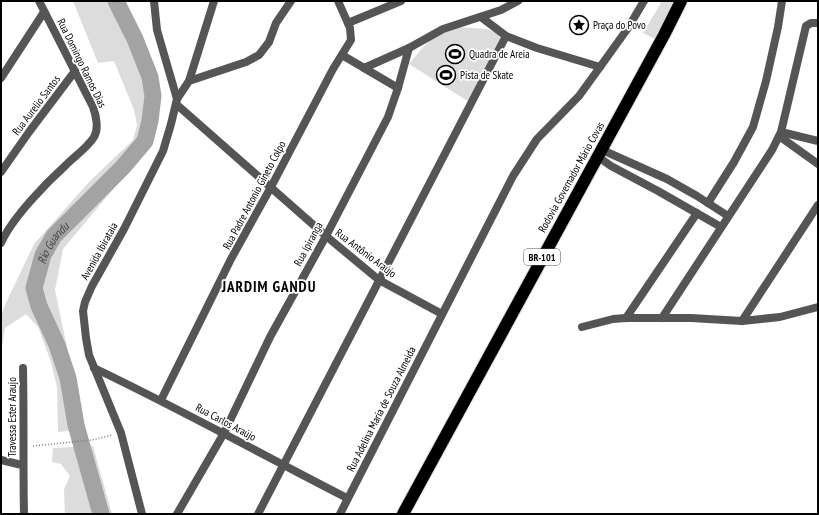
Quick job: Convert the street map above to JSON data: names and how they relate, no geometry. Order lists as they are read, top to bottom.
{
  "streets": {
    "highway": ["Rodovia Governador Mário Covas", "BR-101"],
    "street": [
      "Rua Domingo Ramos Dias",
      "Rua Aurelio Santos",
      "Rua Padre Antonio Gineto Colpo",
      "Rua Ipiranga",
      "Avenida Ibirataia",
      "Rua Antônio Araújo",
      "Rua Adelina Maria de Souza Almeida",
      "Travessa Ester Araujo",
      "Rua Carlos Araújo"
    ]
  },
  "crossings": [
    ["Rua Domingo Ramos Dias", "Rua Aurelio Santos"],
    ["Rua Padre Antonio Gineto Colpo", "Rua Antônio Araújo"],
    ["Rua Padre Antonio Gineto Colpo", "Rua Carlos Araújo"],
    ["Rua Ipiranga", "Rua Antônio Araújo"],
    ["Rua Ipiranga", "Rua Carlos Araújo"],
    ["Avenida Ibirataia", "Rua Antônio Araújo"],
    ["Avenida Ibirataia", "Rua Carlos Araújo"],
    ["Rua Antônio Araújo", "Rua Adelina Maria de Souza Almeida"],
    ["Rua Adelina Maria de Souza Almeida", "Rua Carlos Araújo"]
  ],
  "districts": ["JARDIM GANDU"],
  "water": ["Rio Guandu"],
  "places": {
    "place": ["Praça do Povo"],
    "sports": ["Quadra de Areia", "Pista de Skate"]
  }
}
